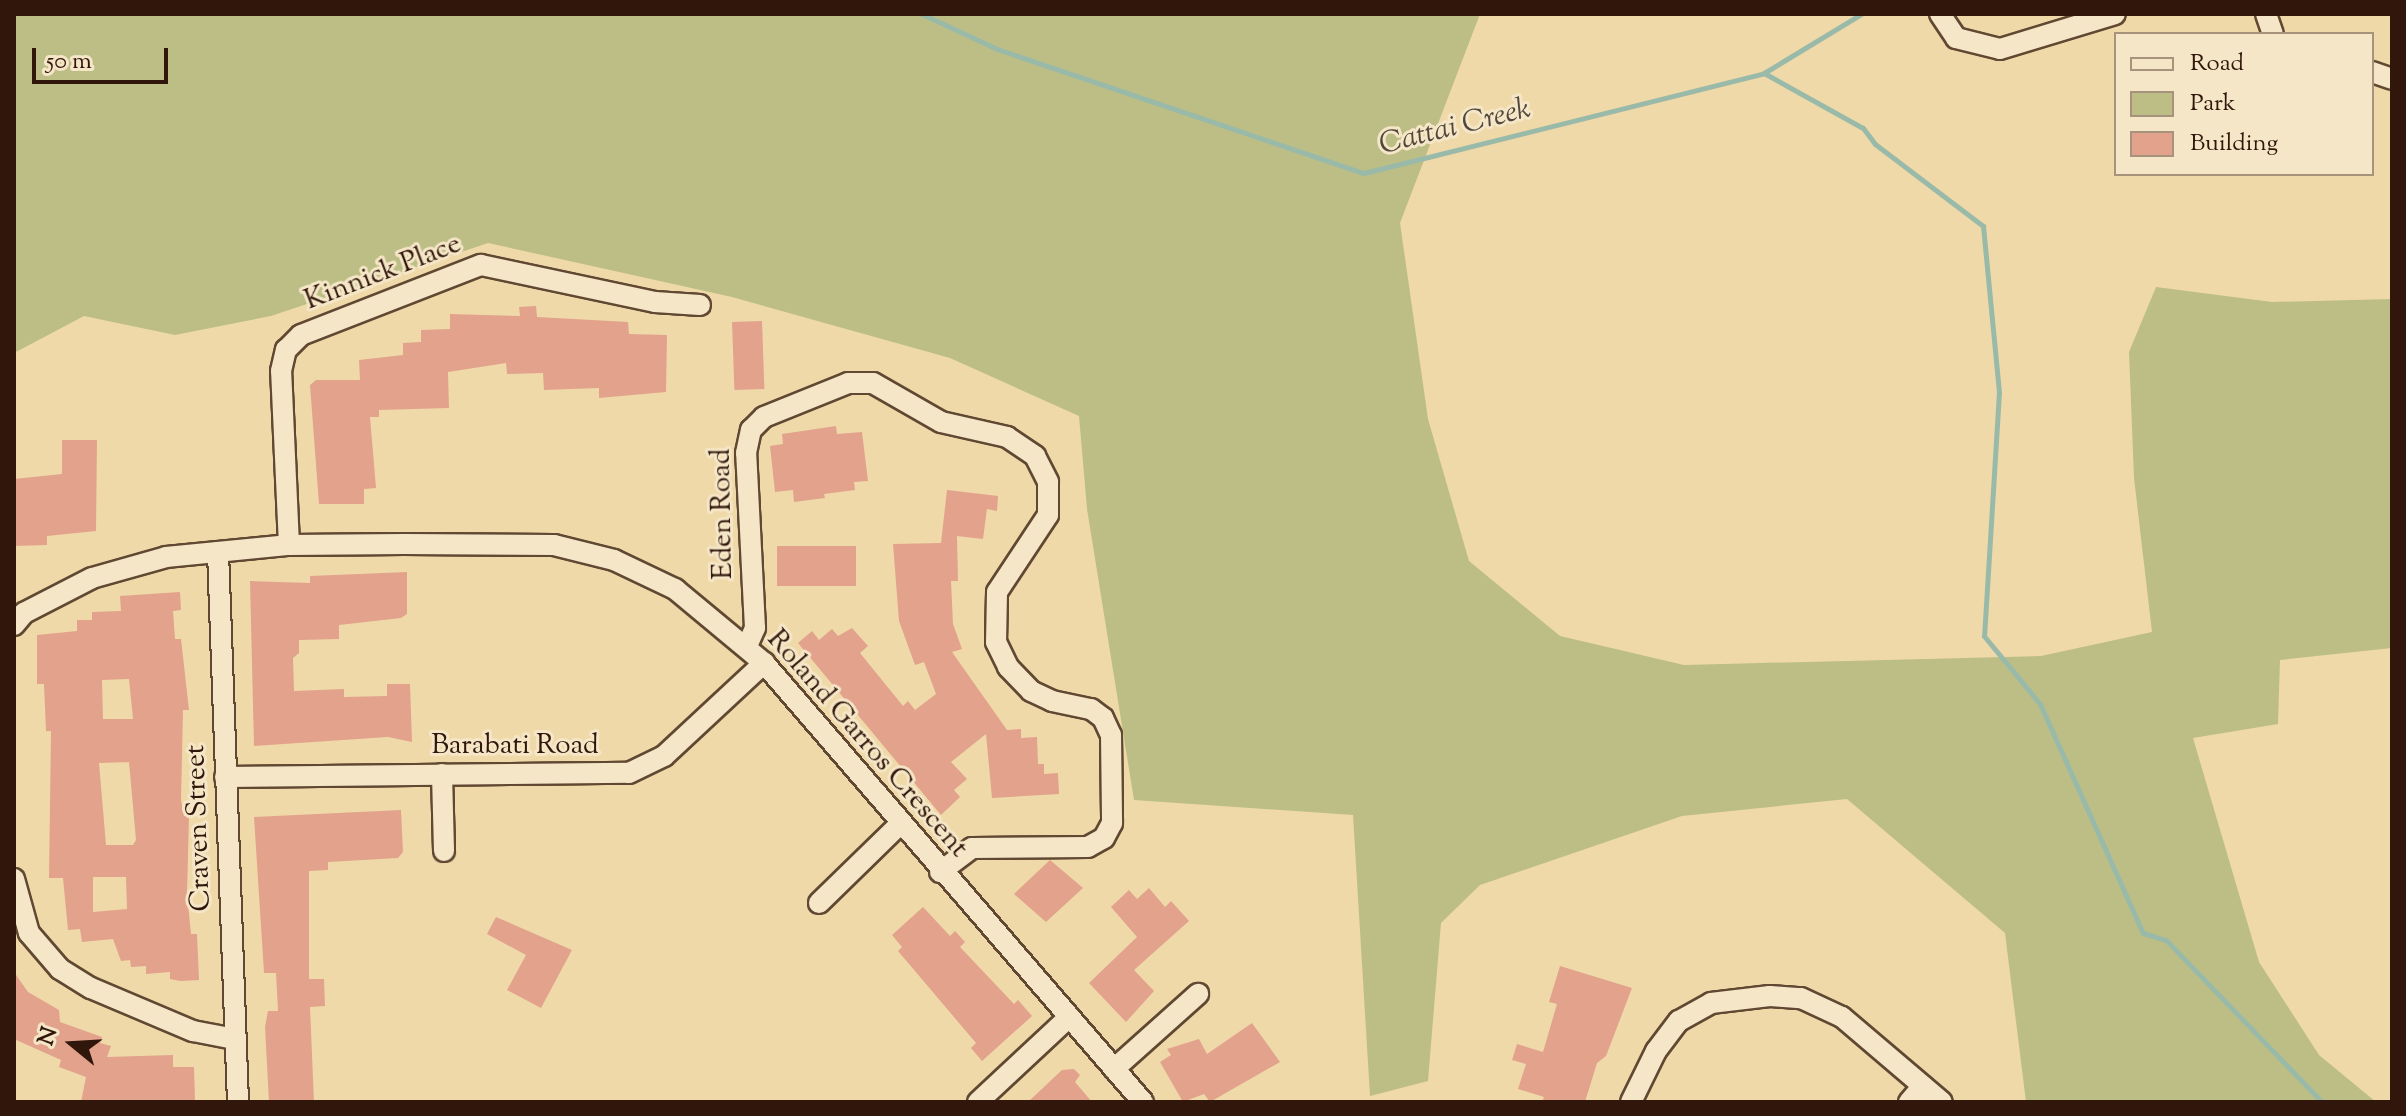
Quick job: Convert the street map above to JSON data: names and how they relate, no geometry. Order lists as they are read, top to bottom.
{
  "streets": {
    "street": [
      "Kinnick Place",
      "Eden Road",
      "Roland Garros Crescent",
      "Barabati Road",
      "Craven Street"
    ]
  },
  "crossings": [
    ["Kinnick Place", "Roland Garros Crescent"],
    ["Eden Road", "Roland Garros Crescent"],
    ["Roland Garros Crescent", "Barabati Road"],
    ["Roland Garros Crescent", "Craven Street"],
    ["Barabati Road", "Craven Street"]
  ],
  "water": ["Cattai Creek"],
  "legend": ["Road", "Park", "Building"],
  "scale_bar": "50 m",
  "north": "left"
}
